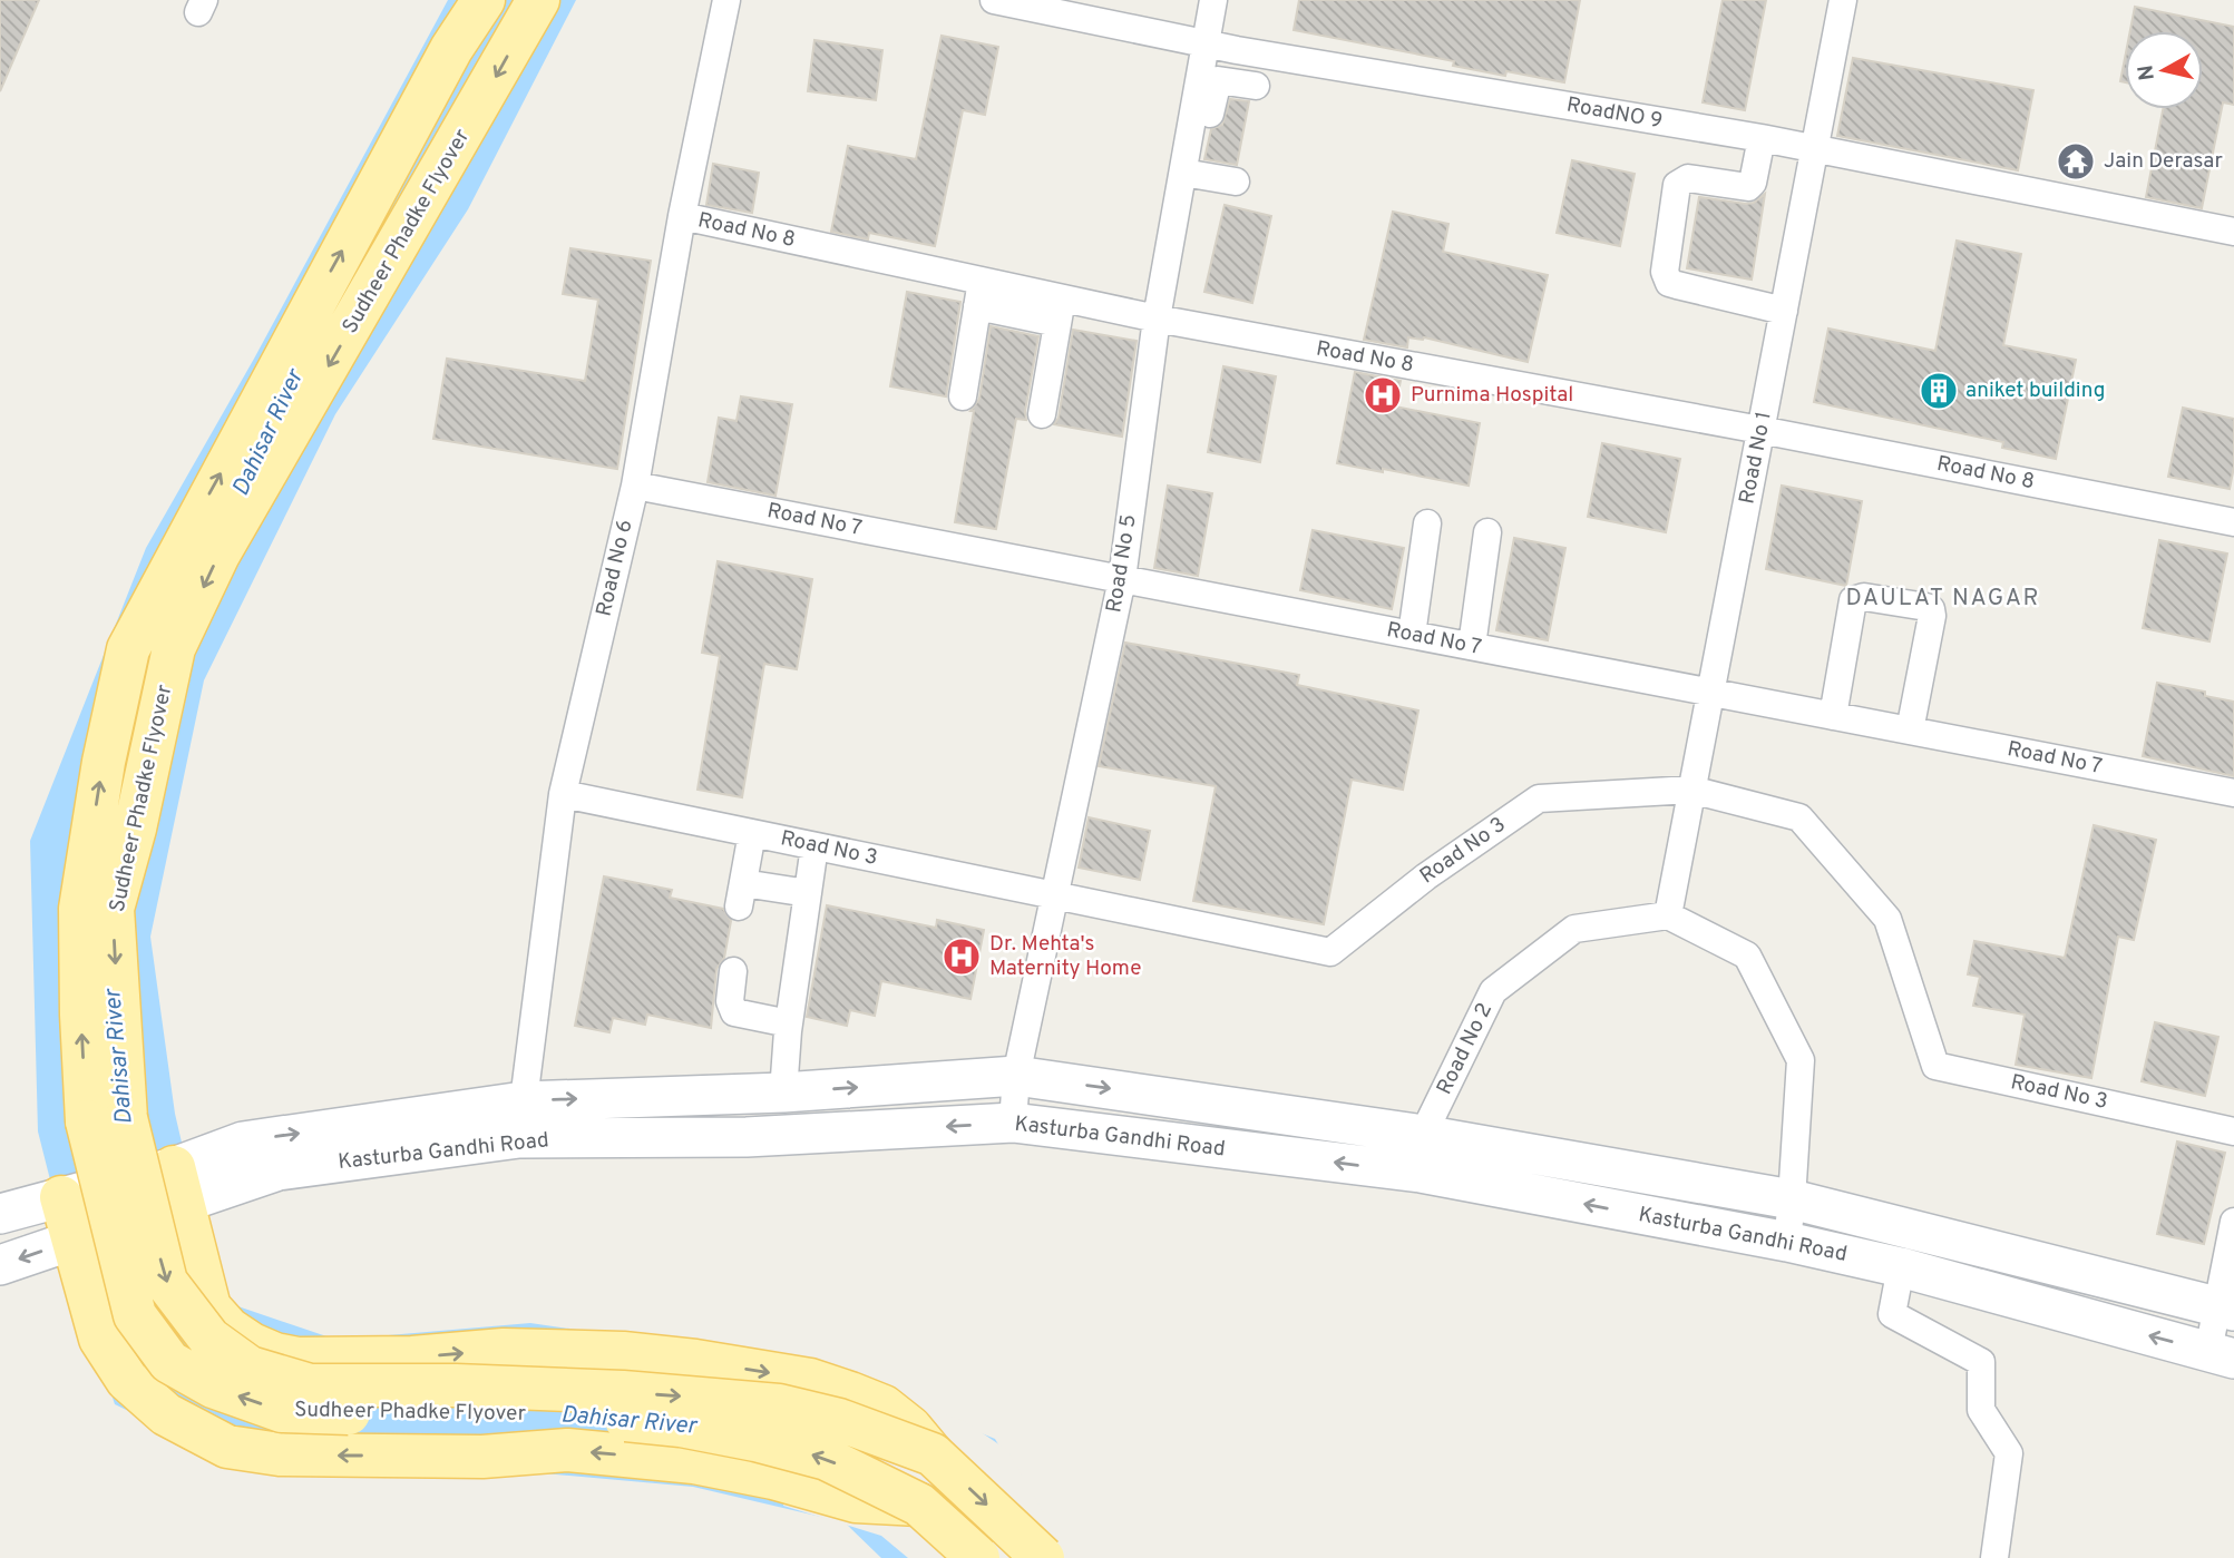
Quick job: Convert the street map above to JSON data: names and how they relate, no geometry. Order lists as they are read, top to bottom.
{
  "streets": {
    "main road": ["Sudheer Phadke Flyover", "Kasturba Gandhi Road"],
    "street": [
      "RoadNO 9",
      "Road No 8",
      "Road No 1",
      "Road No 7",
      "Road No 5",
      "Road No 6",
      "Road No 3",
      "Road No 2"
    ]
  },
  "crossings": [
    ["RoadNO 9", "Road No 1"],
    ["RoadNO 9", "Road No 5"],
    ["Road No 8", "Road No 1"],
    ["Road No 8", "Road No 5"],
    ["Road No 8", "Road No 6"],
    ["Road No 1", "Road No 7"],
    ["Road No 1", "Road No 3"],
    ["Road No 1", "Road No 2"],
    ["Road No 7", "Road No 5"],
    ["Road No 7", "Road No 6"],
    ["Road No 5", "Road No 3"],
    ["Road No 5", "Kasturba Gandhi Road"],
    ["Road No 6", "Road No 3"],
    ["Road No 6", "Kasturba Gandhi Road"],
    ["Road No 2", "Kasturba Gandhi Road"]
  ],
  "districts": ["DAULAT NAGAR"],
  "water": ["Dahisar River"],
  "places": {
    "temple": ["Jain Derasar"],
    "building": ["aniket building"],
    "hospital": ["Purnima Hospital", "Dr. Mehta's Maternity Home"]
  },
  "north": "left"
}
